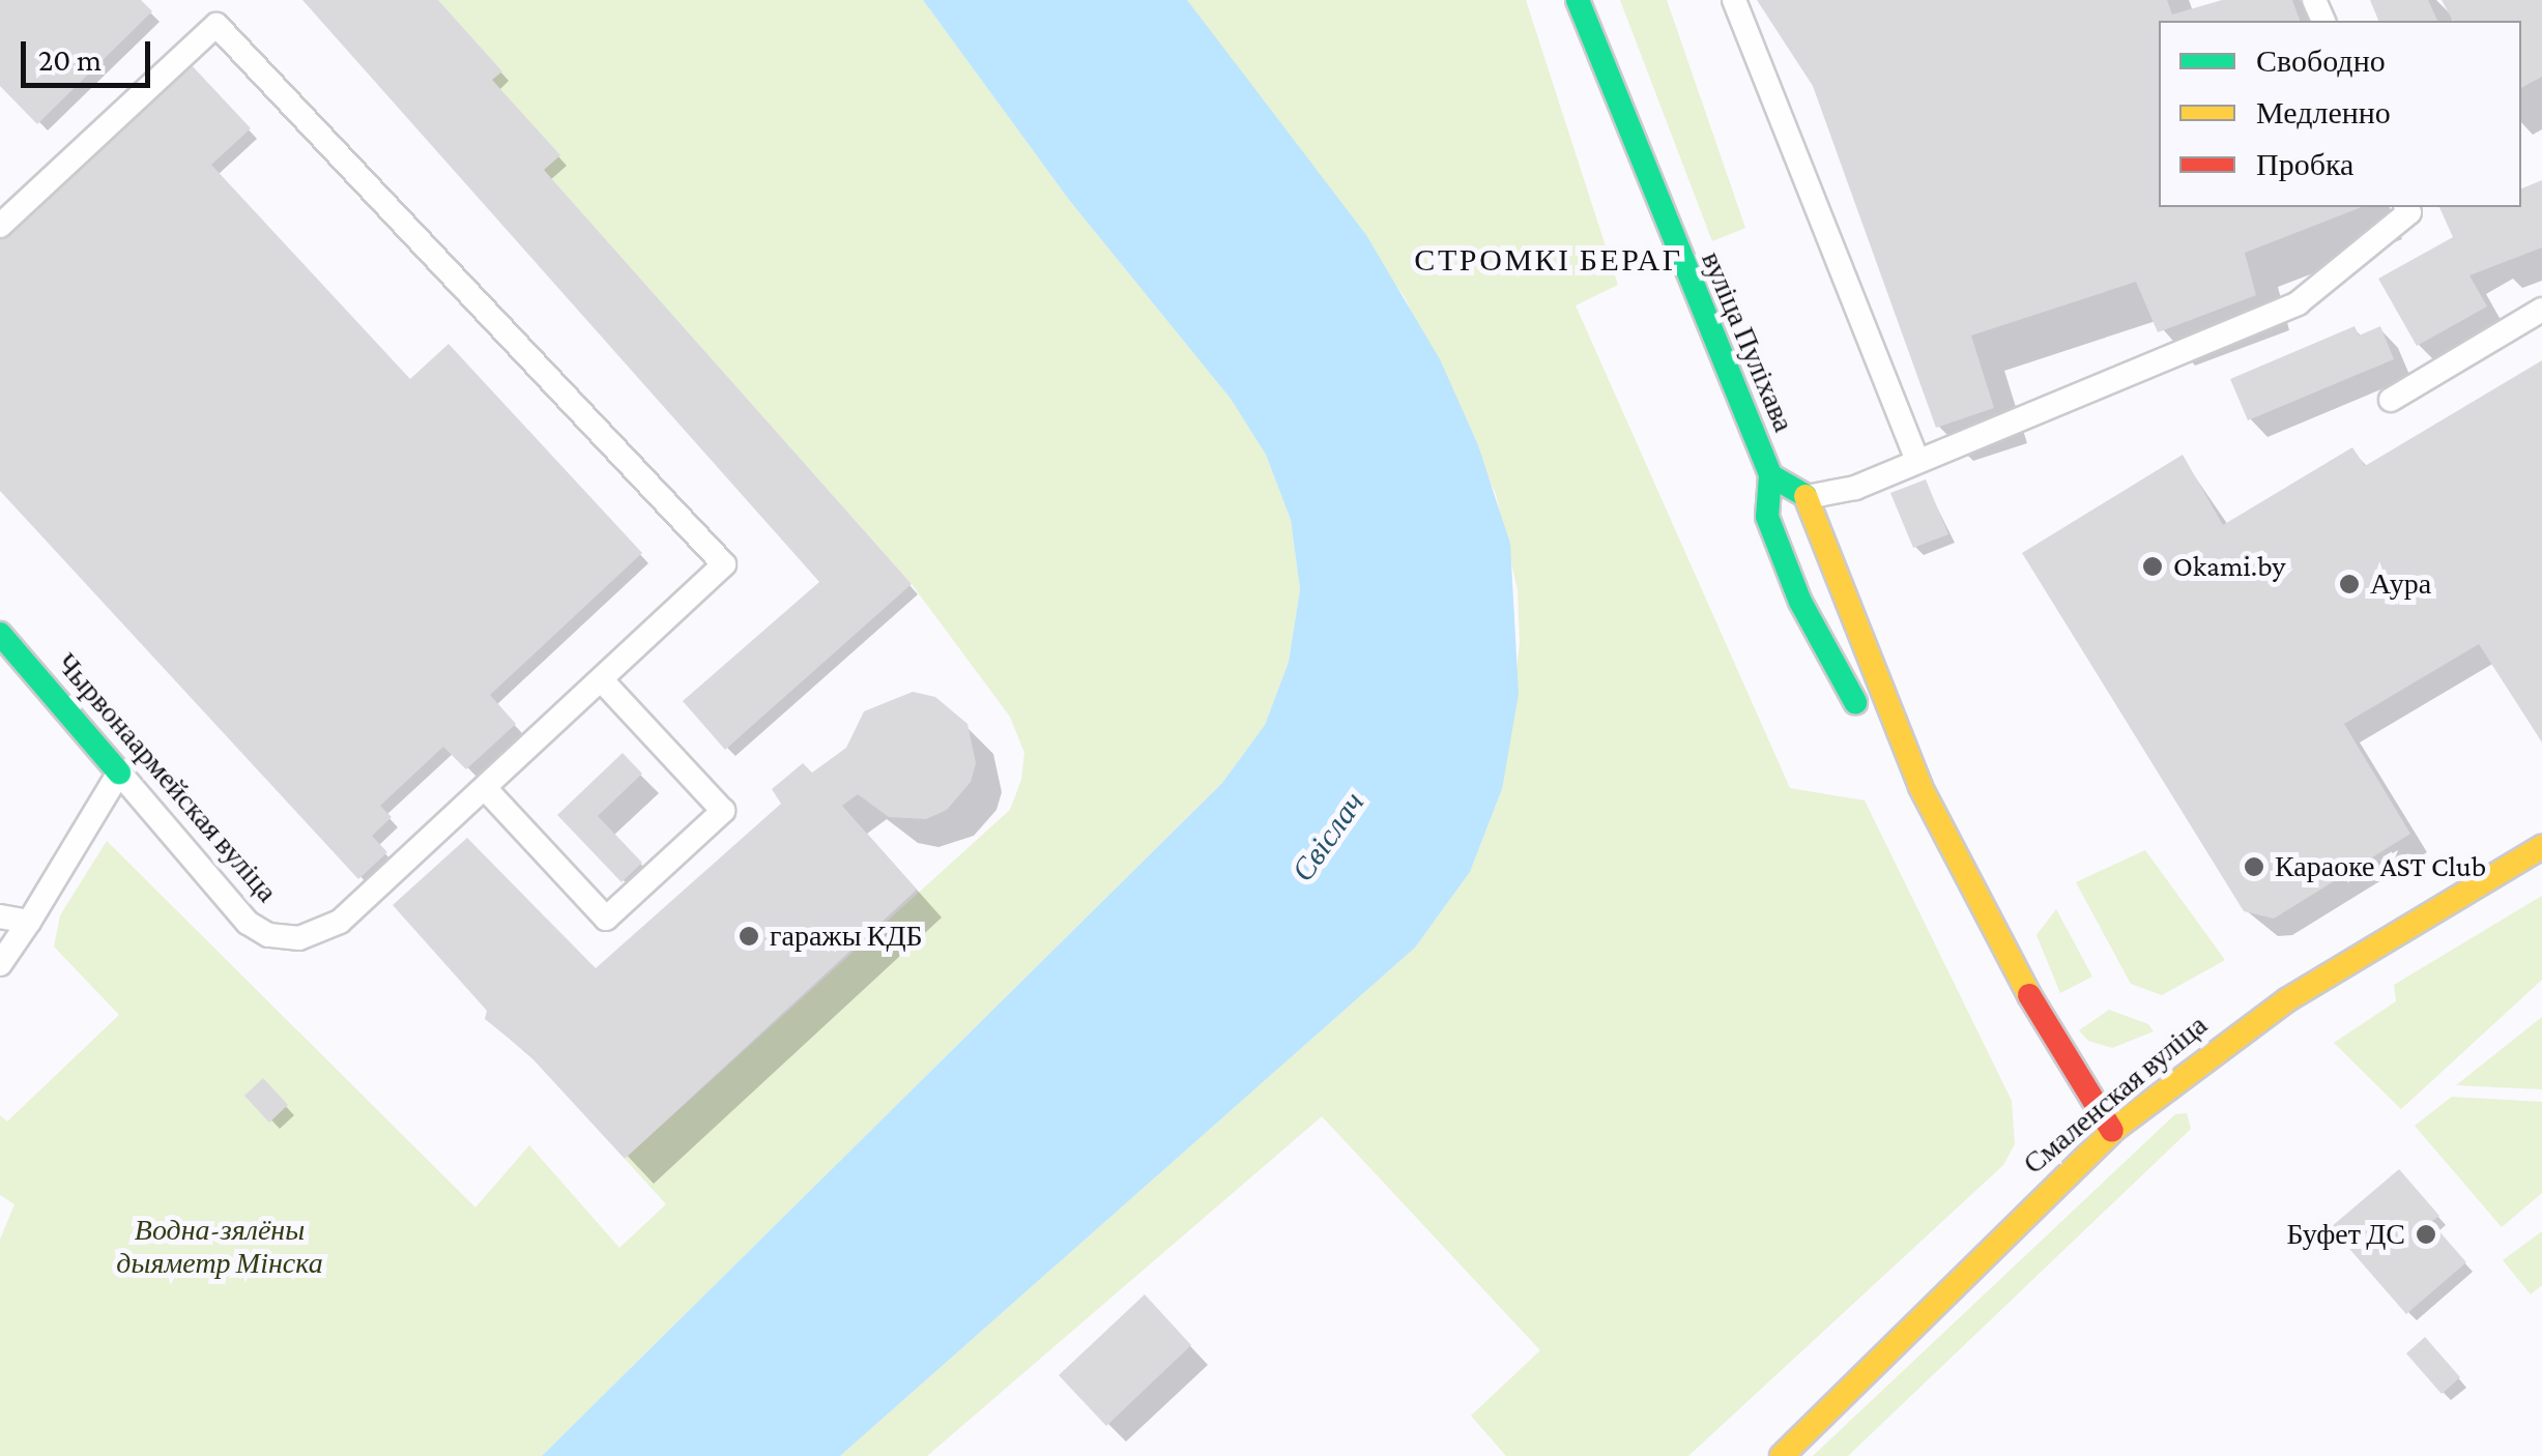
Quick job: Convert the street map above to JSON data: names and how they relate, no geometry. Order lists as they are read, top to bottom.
{
  "streets": {
    "street": ["вуліца Пуліхава", "Чырвонаармейская вуліца", "Смаленская вуліца"]
  },
  "crossings": [
    ["вуліца Пуліхава", "Смаленская вуліца"]
  ],
  "districts": ["СТРОМКІ БЕРАГ"],
  "water": ["Свіслач"],
  "parks": ["Водна-зялёны дыяметр Мінска"],
  "places": [
    "Okami.by",
    "Аура",
    "Караоке AST Club",
    "гаражы КДБ",
    "Буфет ДС"
  ],
  "legend": ["Свободно", "Медленно", "Пробка"],
  "scale_bar": "20 m"
}
